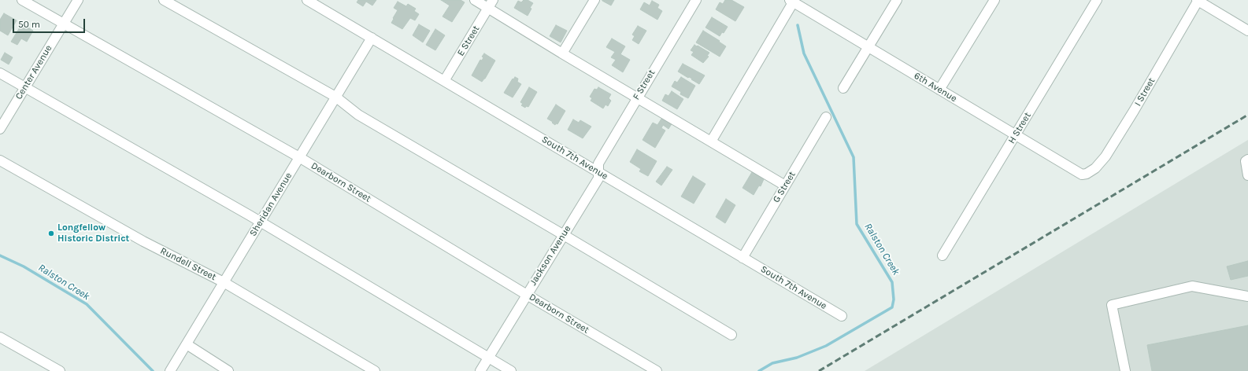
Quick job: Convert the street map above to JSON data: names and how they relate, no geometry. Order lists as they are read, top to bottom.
{
  "streets": {
    "street": [
      "E Street",
      "Center Avenue",
      "F Street",
      "6th Avenue",
      "I Street",
      "H Street",
      "South 7th Avenue",
      "Dearborn Street",
      "G Street",
      "Sheridan Avenue",
      "Jackson Avenue",
      "Rundell Street"
    ]
  },
  "crossings": [
    ["E Street", "South 7th Avenue"],
    ["Center Avenue", "Dearborn Street"],
    ["F Street", "South 7th Avenue"],
    ["F Street", "Jackson Avenue"],
    ["6th Avenue", "I Street"],
    ["6th Avenue", "H Street"],
    ["South 7th Avenue", "G Street"],
    ["South 7th Avenue", "Sheridan Avenue"],
    ["South 7th Avenue", "Jackson Avenue"],
    ["Dearborn Street", "Sheridan Avenue"],
    ["Dearborn Street", "Jackson Avenue"],
    ["Sheridan Avenue", "Rundell Street"]
  ],
  "water": ["Ralston Creek"],
  "places": ["Longfellow Historic District"],
  "scale_bar": "50 m"
}
